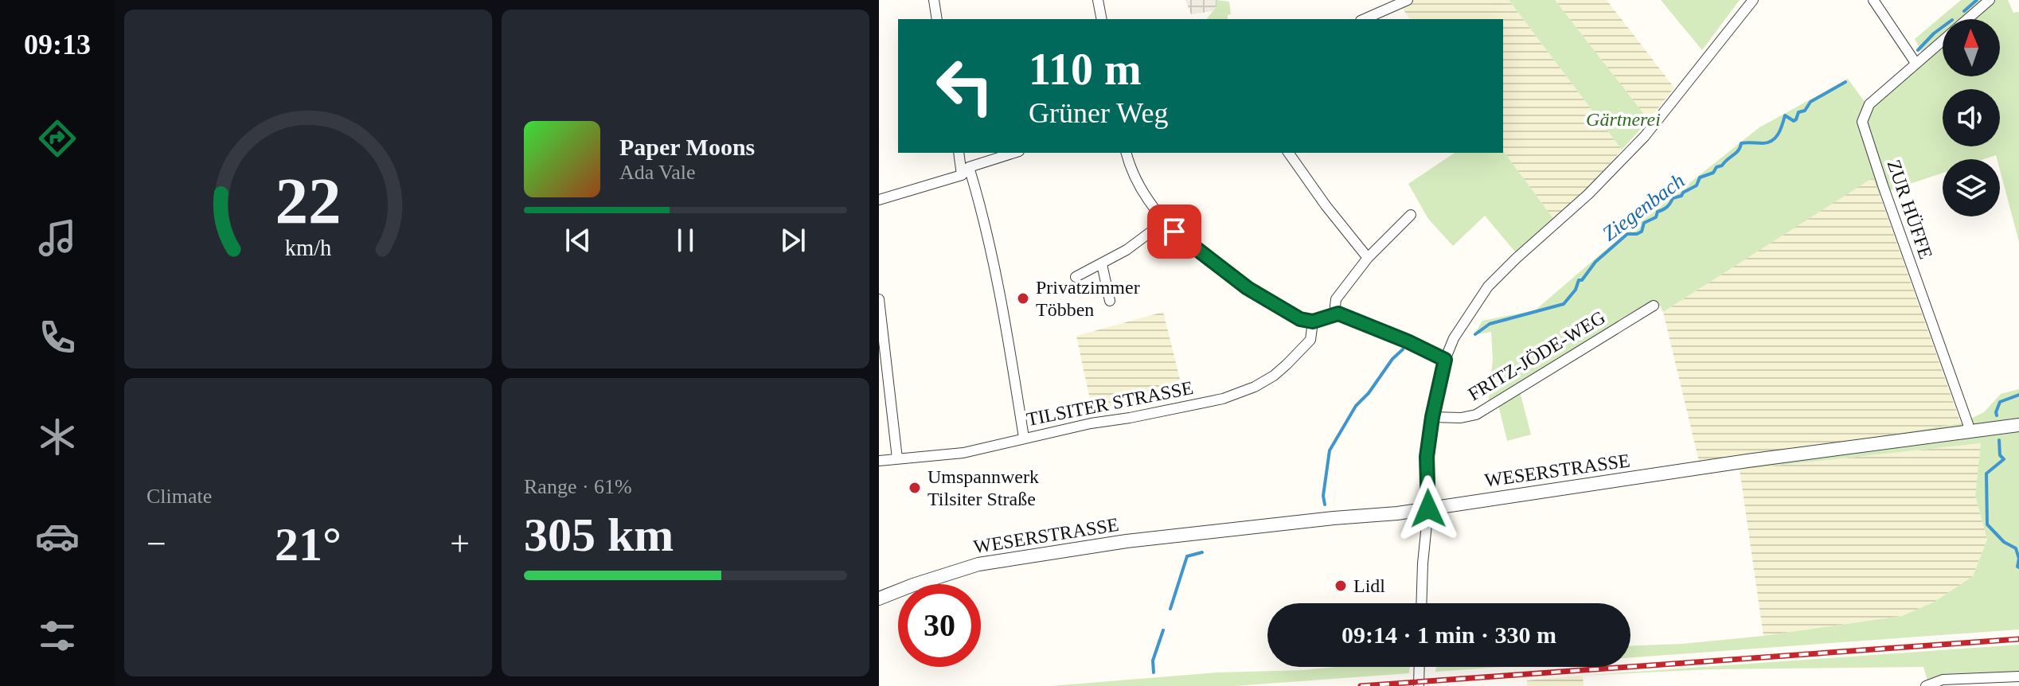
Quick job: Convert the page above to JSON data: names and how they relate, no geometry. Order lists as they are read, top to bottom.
{
  "streets": {
    "street": [
      "ZUR HÜFFE",
      "FRITZ-JÖDE-WEG",
      "TILSITER STRASSE",
      "WESERSTRASSE"
    ]
  },
  "crossings": [
    ["ZUR HÜFFE", "WESERSTRASSE"]
  ],
  "water": ["Ziegenbach"],
  "parks": ["Gärtnerei"],
  "places": ["Privatzimmer Többen", "Umspannwerk Tilsiter Straße", "Lidl"],
  "north": "top",
  "page": {
    "tabs": "09:13",
    "turn": ["110 m", "Grüner Weg"],
    "song": ["Paper Moons", "Ada Vale"],
    "tile": [
      "Climate",
      ["Range · 61%", "305 km"]
    ],
    "heat": ["−", "21°", "+"],
    "limit": "30",
    "trip": "09:14 · 1 min · 330 m",
    "gauge": ["22", "km/h"]
  }
}
